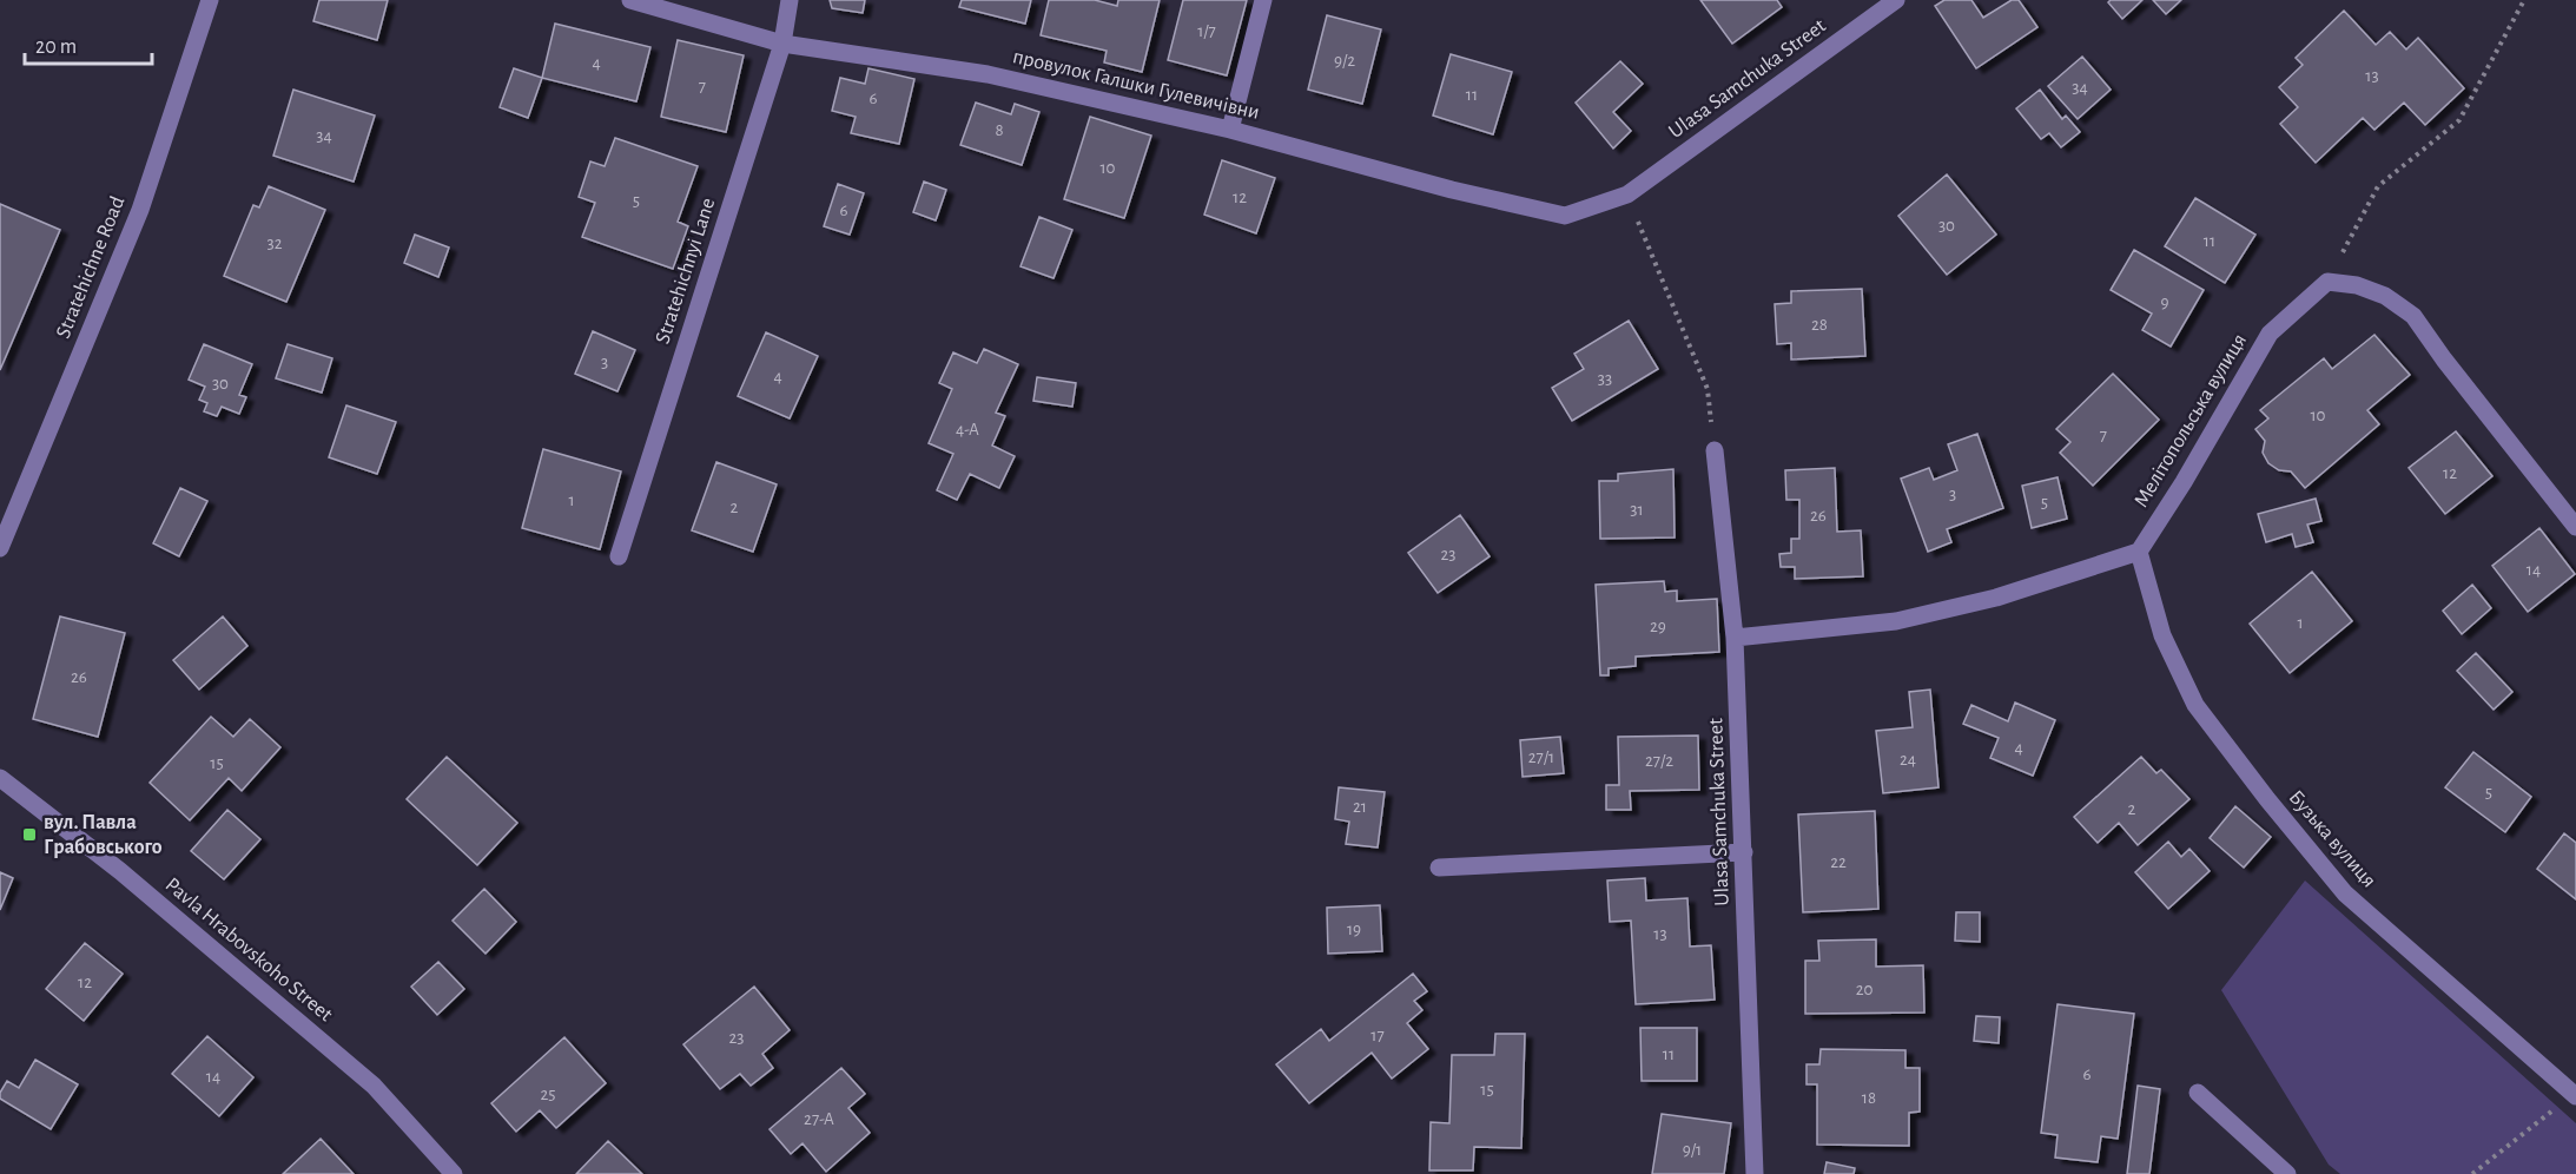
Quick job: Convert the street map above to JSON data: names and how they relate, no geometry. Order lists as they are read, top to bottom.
{
  "streets": {
    "street": [
      "Ulasa Samchuka Street",
      "провулок Галшки Гулевичівни",
      "Stratehichne Road",
      "Stratehichnyi Lane",
      "Мелітопольська вулиця",
      "Бузька вулиця",
      "Pavla Hrabovskoho Street"
    ]
  },
  "crossings": [
    ["Ulasa Samchuka Street", "провулок Галшки Гулевичівни"],
    ["провулок Галшки Гулевичівни", "Stratehichnyi Lane"],
    ["Мелітопольська вулиця", "Бузька вулиця"]
  ],
  "places": {
    "transit": ["вул. Павла Грабовського"]
  },
  "house_numbers": [
    "1/7",
    "9/2",
    "4",
    "13",
    "7",
    "34",
    "11",
    "6",
    "8",
    "34",
    "10",
    "12",
    "5",
    "6",
    "30",
    "11",
    "32",
    "9",
    "28",
    "3",
    "4",
    "33",
    "30",
    "10",
    "4-А",
    "7",
    "12",
    "3",
    "1",
    "5",
    "2",
    "31",
    "26",
    "23",
    "14",
    "1",
    "29",
    "26",
    "4",
    "27/1",
    "24",
    "27/2",
    "15",
    "5",
    "21",
    "2",
    "22",
    "19",
    "13",
    "12",
    "20",
    "17",
    "23",
    "11",
    "6",
    "14",
    "15",
    "25",
    "18",
    "27-А",
    "9/1"
  ],
  "scale_bar": "20 m"
}
